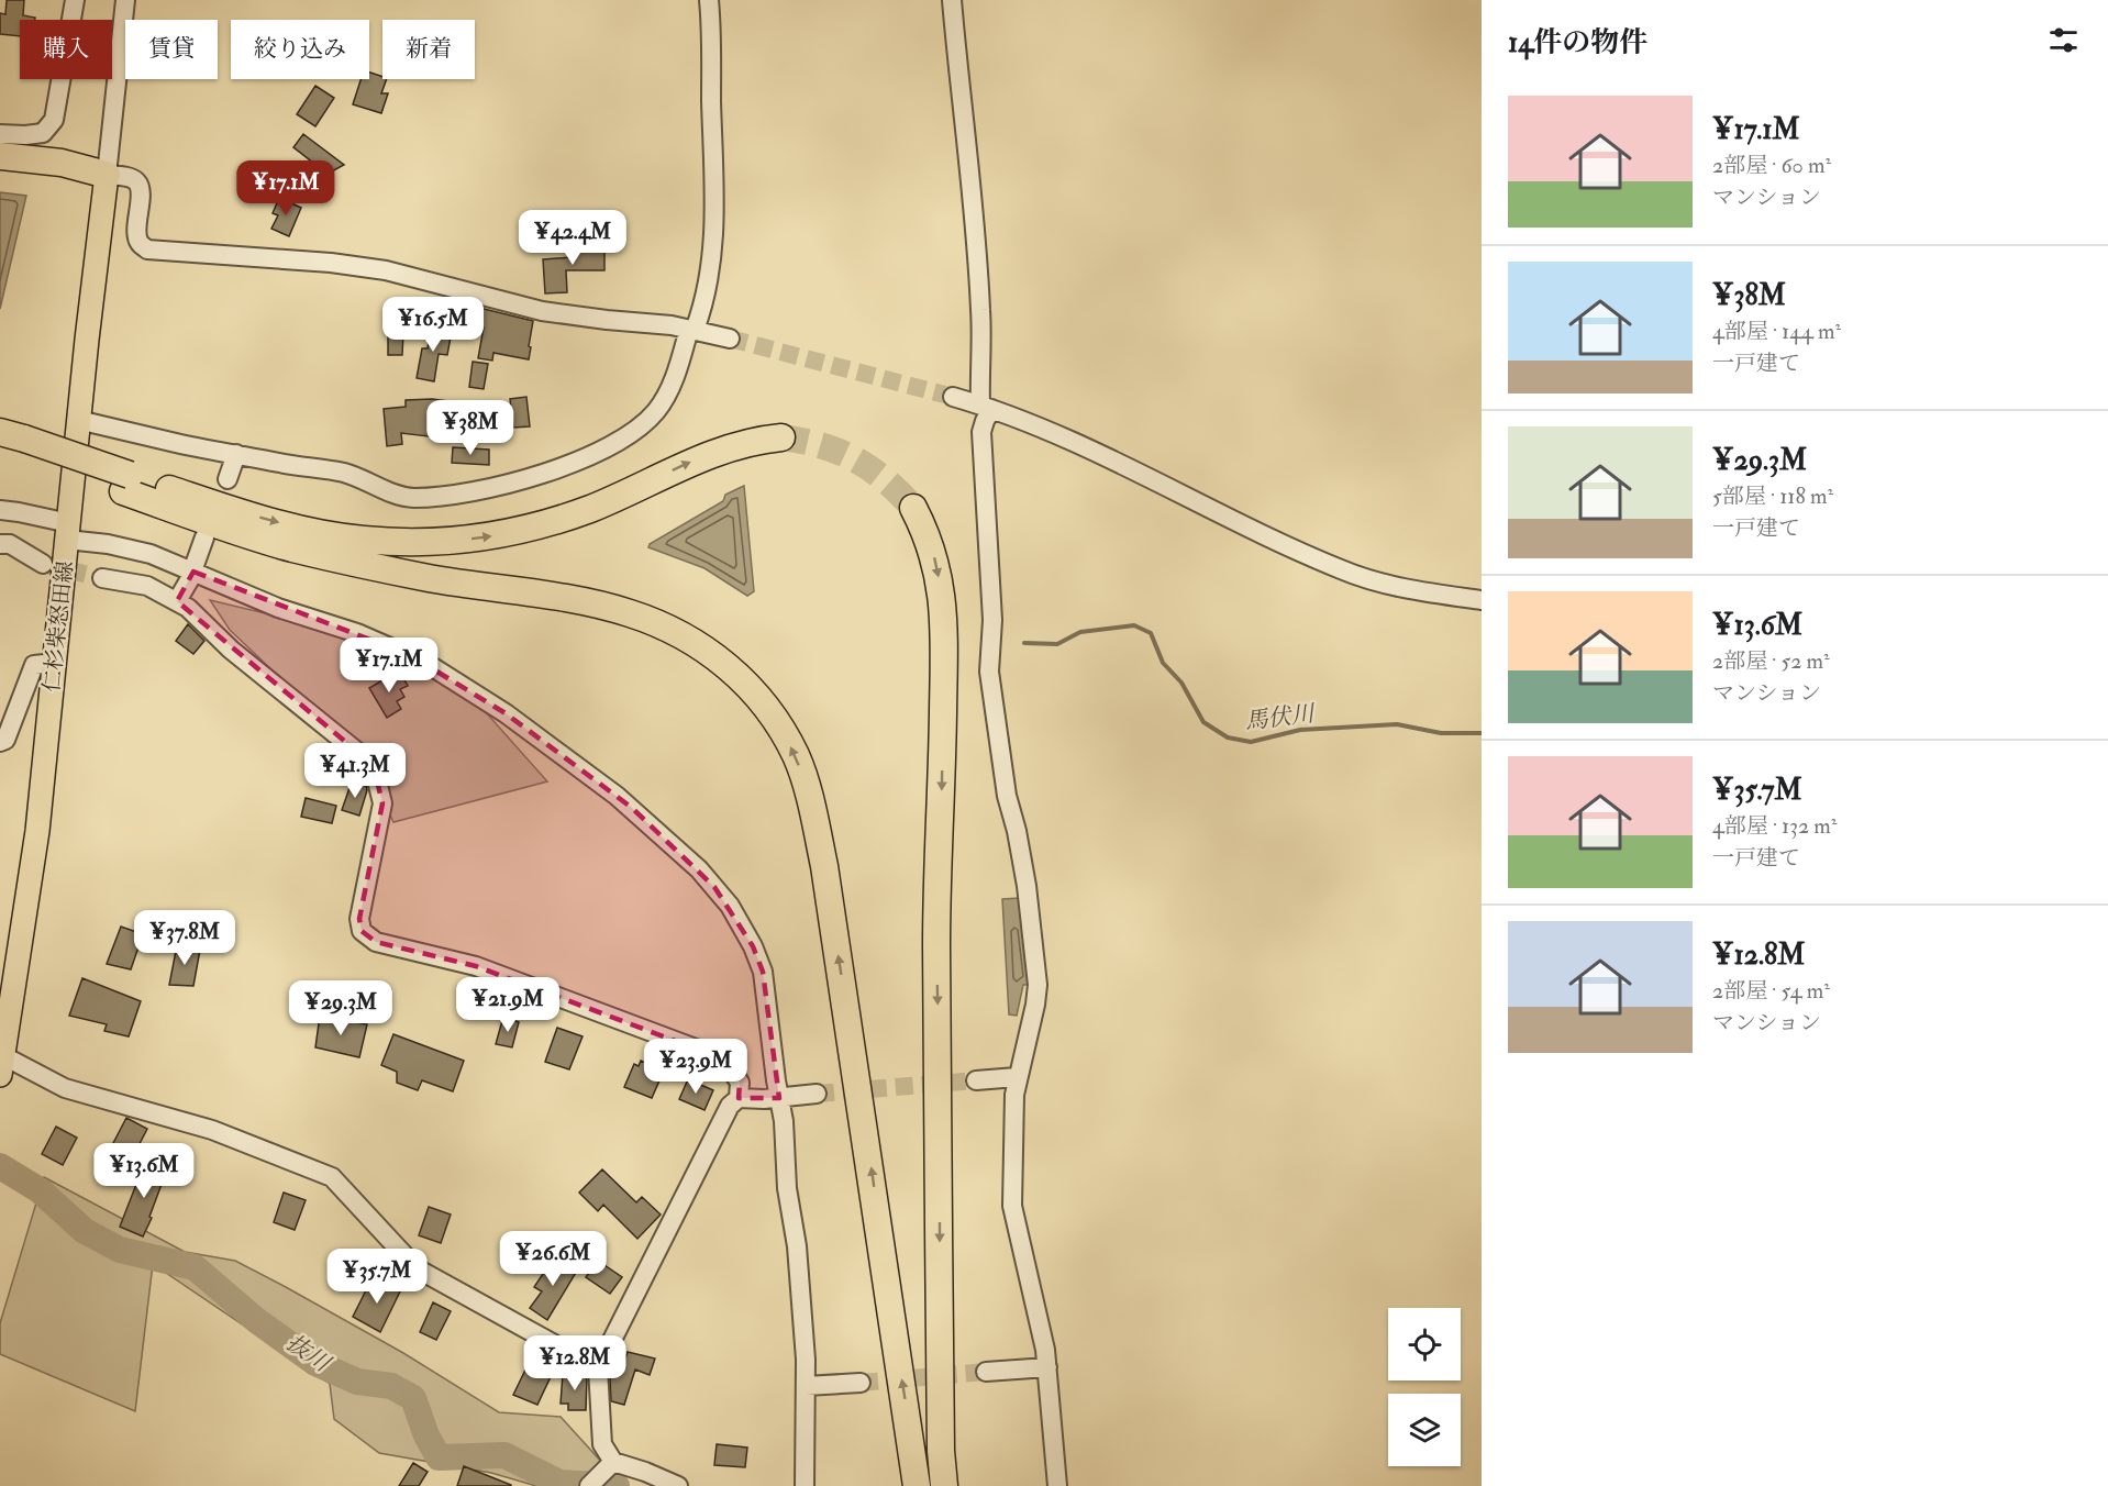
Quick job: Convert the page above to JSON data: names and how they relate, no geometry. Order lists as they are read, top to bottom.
{
  "streets": {
    "main road": ["仁杉柴怒田線"]
  },
  "water": ["馬伏川", "抜川"],
  "page": {
    "heading": "14件の物件",
    "chip": [
      "購入",
      "賃貸",
      "絞り込み",
      "新着"
    ],
    "list": [
      {
        "name": "¥17.1M",
        "note": "2部屋 · 60 m² · マンション"
      },
      {
        "name": "¥38M",
        "note": "4部屋 · 144 m² · 一戸建て"
      },
      {
        "name": "¥29.3M",
        "note": "5部屋 · 118 m² · 一戸建て"
      },
      {
        "name": "¥13.6M",
        "note": "2部屋 · 52 m² · マンション"
      },
      {
        "name": "¥35.7M",
        "note": "4部屋 · 132 m² · 一戸建て"
      },
      {
        "name": "¥12.8M",
        "note": "2部屋 · 54 m² · マンション"
      }
    ],
    "price": [
      "¥17.1M",
      "¥42.4M",
      "¥16.5M",
      "¥38M",
      "¥17.1M",
      "¥41.3M",
      "¥37.8M",
      "¥21.9M",
      "¥29.3M",
      "¥23.9M",
      "¥13.6M",
      "¥26.6M",
      "¥35.7M",
      "¥12.8M"
    ]
  }
}
